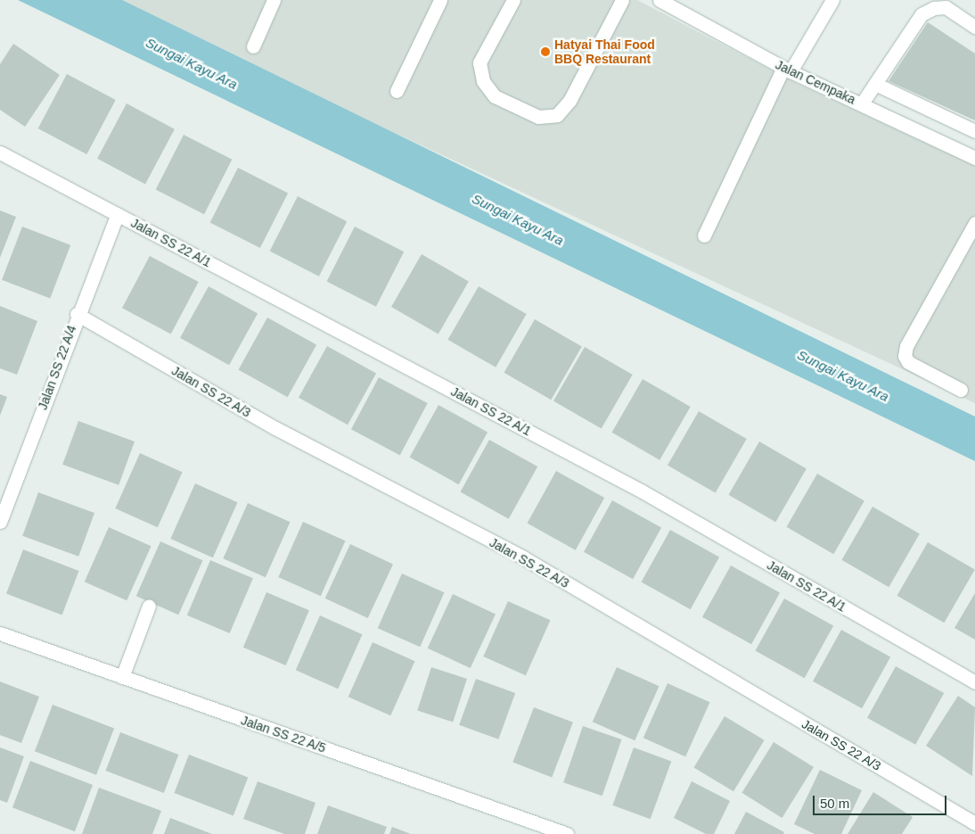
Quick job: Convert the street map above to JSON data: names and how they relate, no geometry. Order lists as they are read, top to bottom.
{
  "streets": {
    "street": [
      "Jalan Cempaka",
      "Jalan SS 22 A/1",
      "Jalan SS 22 A/4",
      "Jalan SS 22 A/3",
      "Jalan SS 22 A/5"
    ]
  },
  "crossings": [
    ["Jalan SS 22 A/1", "Jalan SS 22 A/4"],
    ["Jalan SS 22 A/4", "Jalan SS 22 A/3"]
  ],
  "water": ["Sungai Kayu Ara"],
  "places": ["Hatyai Thai Food BBQ Restaurant"],
  "scale_bar": "50 m"
}
